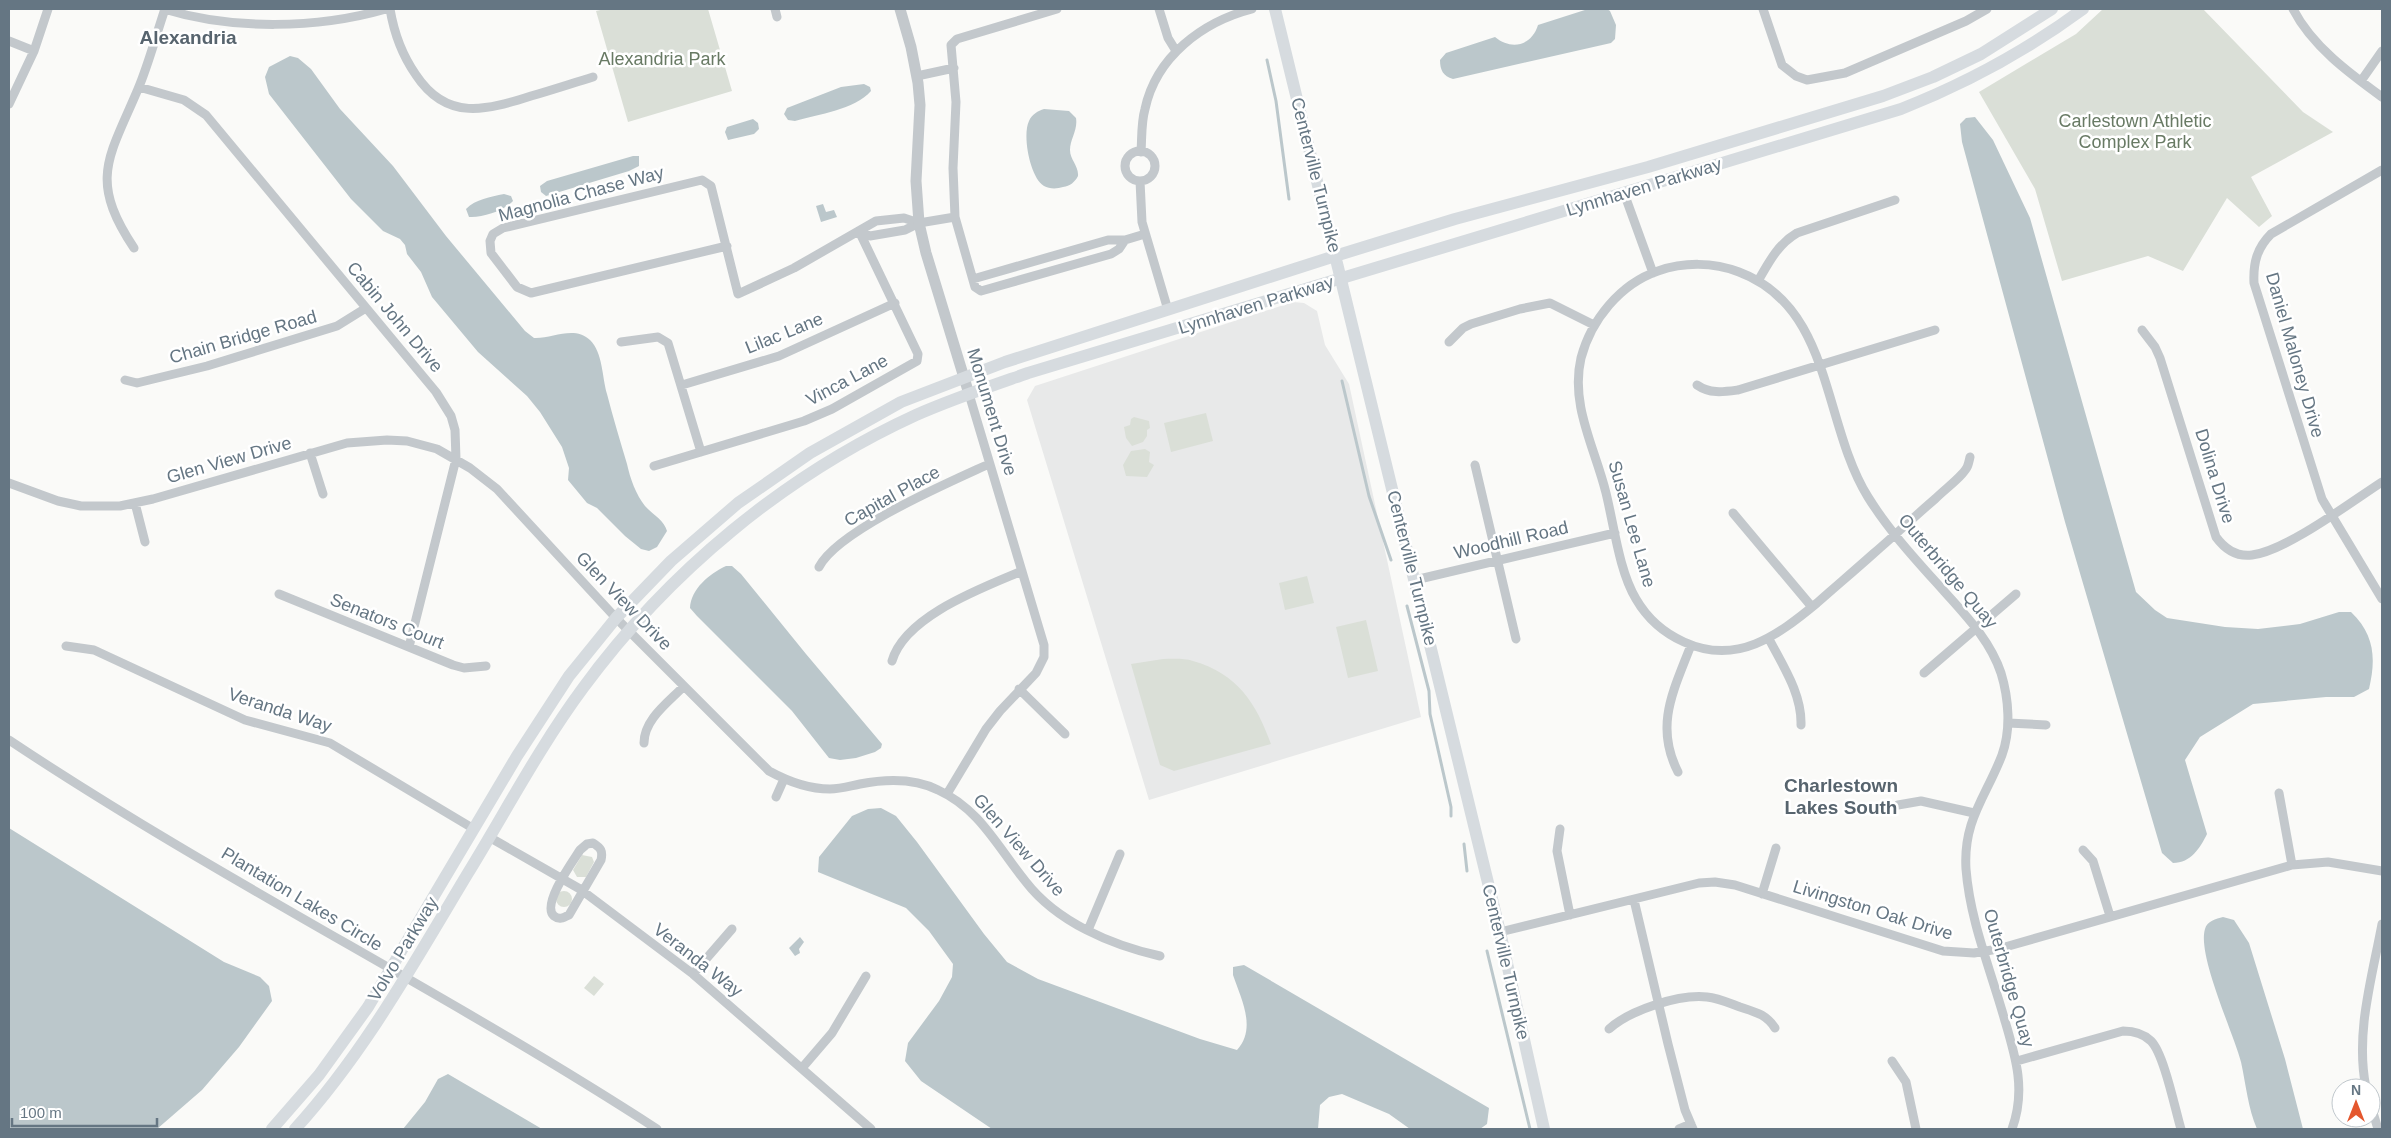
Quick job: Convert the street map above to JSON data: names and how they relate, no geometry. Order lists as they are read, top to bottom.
{
  "streets": {
    "main road": ["Centerville Turnpike", "Lynnhaven Parkway", "Volvo Parkway"],
    "street": [
      "Magnolia Chase Way",
      "Cabin John Drive",
      "Lilac Lane",
      "Chain Bridge Road",
      "Daniel Maloney Drive",
      "Vinca Lane",
      "Monument Drive",
      "Glen View Drive",
      "Dolina Drive",
      "Capital Place",
      "Susan Lee Lane",
      "Woodhill Road",
      "Outerbridge Quay",
      "Senators Court",
      "Veranda Way",
      "Plantation Lakes Circle",
      "Livingston Oak Drive"
    ]
  },
  "crossings": [
    ["Centerville Turnpike", "Lynnhaven Parkway"],
    ["Centerville Turnpike", "Woodhill Road"],
    ["Centerville Turnpike", "Livingston Oak Drive"],
    ["Lynnhaven Parkway", "Monument Drive"],
    ["Lynnhaven Parkway", "Glen View Drive"],
    ["Lynnhaven Parkway", "Volvo Parkway"],
    ["Magnolia Chase Way", "Vinca Lane"],
    ["Magnolia Chase Way", "Monument Drive"],
    ["Cabin John Drive", "Chain Bridge Road"],
    ["Cabin John Drive", "Glen View Drive"],
    ["Cabin John Drive", "Senators Court"],
    ["Lilac Lane", "Vinca Lane"],
    ["Daniel Maloney Drive", "Dolina Drive"],
    ["Monument Drive", "Glen View Drive"],
    ["Monument Drive", "Capital Place"],
    ["Susan Lee Lane", "Woodhill Road"],
    ["Susan Lee Lane", "Outerbridge Quay"],
    ["Outerbridge Quay", "Livingston Oak Drive"],
    ["Veranda Way", "Volvo Parkway"],
    ["Plantation Lakes Circle", "Volvo Parkway"]
  ],
  "districts": ["Alexandria", "Charlestown Lakes South"],
  "parks": ["Alexandria Park", "Carlestown Athletic Complex Park"],
  "scale_bar": "100 m",
  "north": "top"
}
